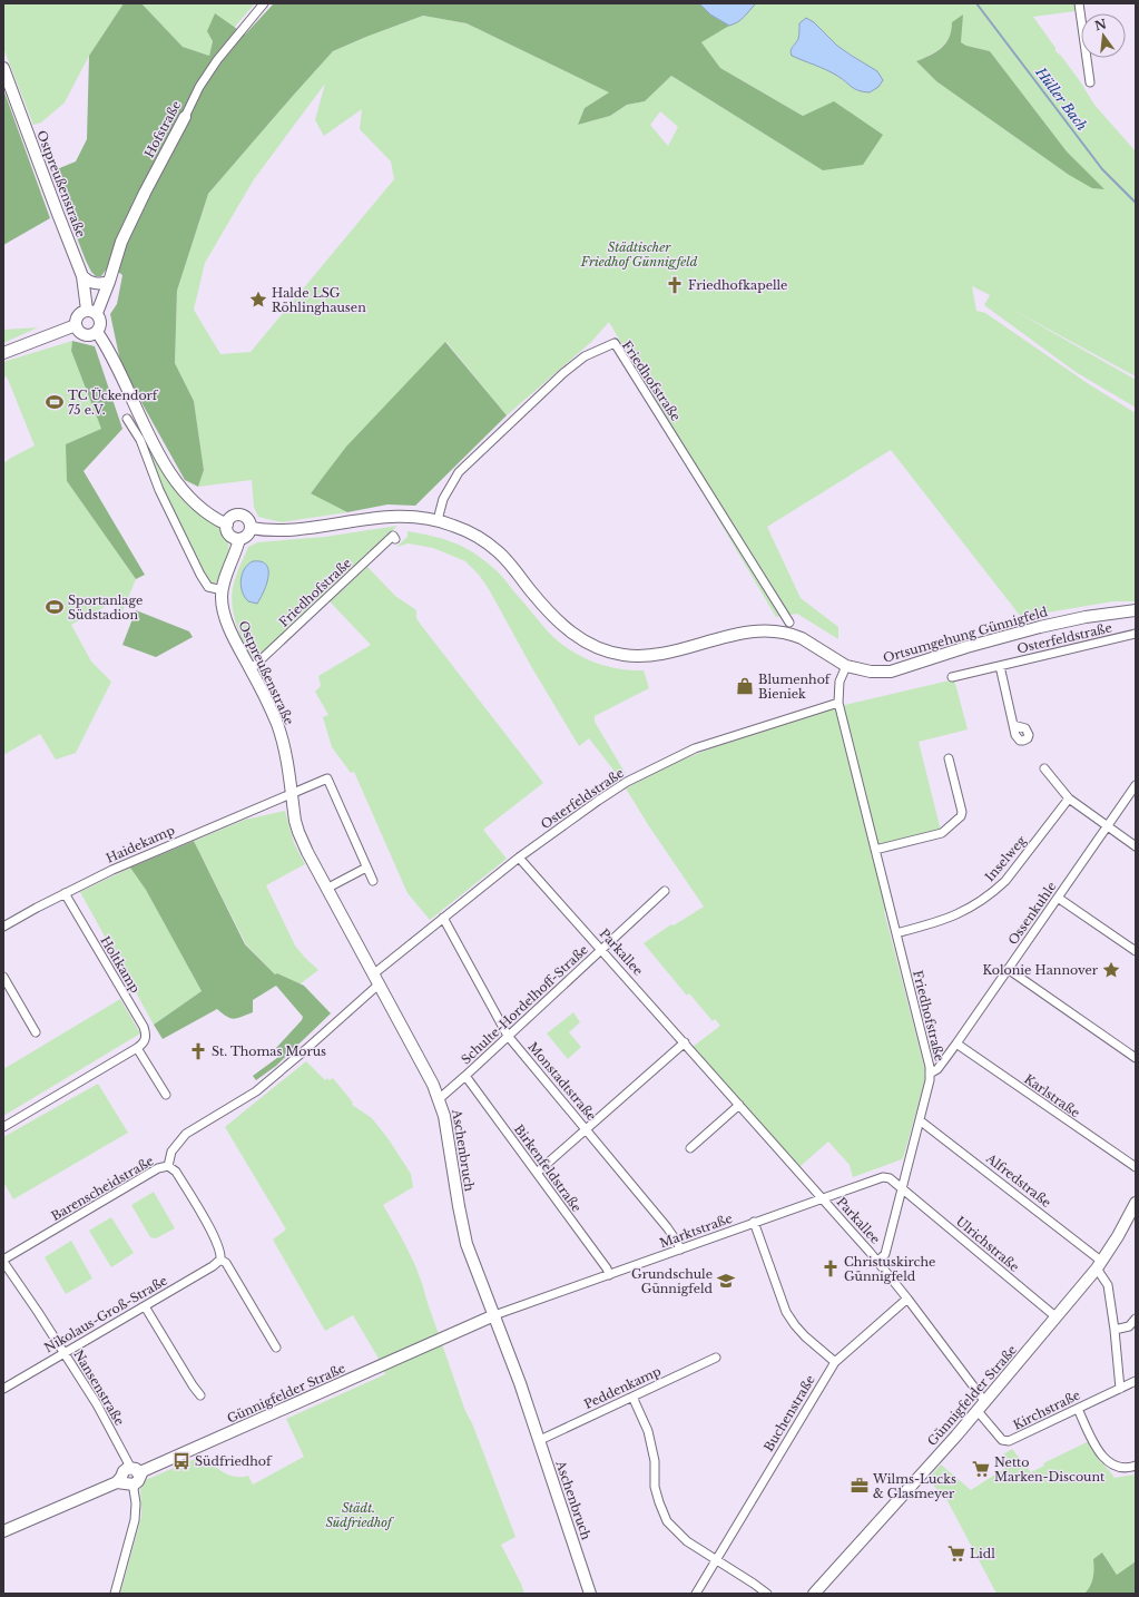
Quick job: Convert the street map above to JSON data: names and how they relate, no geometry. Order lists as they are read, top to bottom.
{
  "streets": {
    "street": [
      "Hofstraße",
      "Ostpreußenstraße",
      "Friedhofstraße",
      "Ortsumgehung Günnigfeld",
      "Osterfeldstraße",
      "Haidekamp",
      "Inselweg",
      "Ossenkuhle",
      "Parkallee",
      "Holtkamp",
      "Schulte-Hordelhoff-Straße",
      "Monstadtstraße",
      "Karlstraße",
      "Aschenbruch",
      "Birkenfeldstraße",
      "Alfredstraße",
      "Barenscheidstraße",
      "Marktstraße",
      "Ulrichstraße",
      "Nikolaus-Groß-Straße",
      "Nansenstraße",
      "Peddenkamp",
      "Günnigfelder Straße",
      "Kirchstraße",
      "Buchenstraße"
    ]
  },
  "crossings": [
    ["Hofstraße", "Ostpreußenstraße"],
    ["Ostpreußenstraße", "Friedhofstraße"],
    ["Ostpreußenstraße", "Ortsumgehung Günnigfeld"],
    ["Ostpreußenstraße", "Osterfeldstraße"],
    ["Ostpreußenstraße", "Haidekamp"],
    ["Ostpreußenstraße", "Aschenbruch"],
    ["Friedhofstraße", "Ortsumgehung Günnigfeld"],
    ["Friedhofstraße", "Osterfeldstraße"],
    ["Friedhofstraße", "Inselweg"],
    ["Friedhofstraße", "Ossenkuhle"],
    ["Friedhofstraße", "Parkallee"],
    ["Friedhofstraße", "Alfredstraße"],
    ["Friedhofstraße", "Marktstraße"],
    ["Friedhofstraße", "Ulrichstraße"],
    ["Osterfeldstraße", "Parkallee"],
    ["Osterfeldstraße", "Monstadtstraße"],
    ["Osterfeldstraße", "Aschenbruch"],
    ["Osterfeldstraße", "Barenscheidstraße"],
    ["Haidekamp", "Holtkamp"],
    ["Ossenkuhle", "Karlstraße"],
    ["Parkallee", "Schulte-Hordelhoff-Straße"],
    ["Parkallee", "Marktstraße"],
    ["Parkallee", "Günnigfelder Straße"],
    ["Parkallee", "Kirchstraße"],
    ["Parkallee", "Buchenstraße"],
    ["Schulte-Hordelhoff-Straße", "Monstadtstraße"],
    ["Schulte-Hordelhoff-Straße", "Aschenbruch"],
    ["Schulte-Hordelhoff-Straße", "Birkenfeldstraße"],
    ["Monstadtstraße", "Marktstraße"],
    ["Aschenbruch", "Marktstraße"],
    ["Aschenbruch", "Peddenkamp"],
    ["Aschenbruch", "Günnigfelder Straße"],
    ["Birkenfeldstraße", "Marktstraße"],
    ["Alfredstraße", "Günnigfelder Straße"],
    ["Barenscheidstraße", "Nikolaus-Groß-Straße"],
    ["Barenscheidstraße", "Nansenstraße"],
    ["Marktstraße", "Ulrichstraße"],
    ["Marktstraße", "Günnigfelder Straße"],
    ["Ulrichstraße", "Günnigfelder Straße"],
    ["Nikolaus-Groß-Straße", "Nansenstraße"],
    ["Nansenstraße", "Günnigfelder Straße"],
    ["Günnigfelder Straße", "Kirchstraße"]
  ],
  "water": ["Hüller Bach"],
  "parks": ["Städtischer Friedhof Günnigfeld", "Städt. Südfriedhof"],
  "places": {
    "church": ["Friedhofkapelle", "St. Thomas Morus", "Christuskirche Günnigfeld"],
    "place": ["Halde LSG Röhlinghausen", "Kolonie Hannover"],
    "sports": ["TC Ückendorf 75 e.V.", "Sportanlage Südstadion"],
    "shop": ["Blumenhof Bieniek"],
    "school or university": ["Grundschule Günnigfeld"],
    "bus stop": ["Südfriedhof"],
    "supermarket": ["Netto Marken-Discount", "Lidl"],
    "office": ["Wilms-Lucks & Glasmeyer"]
  },
  "north": "top"
}
